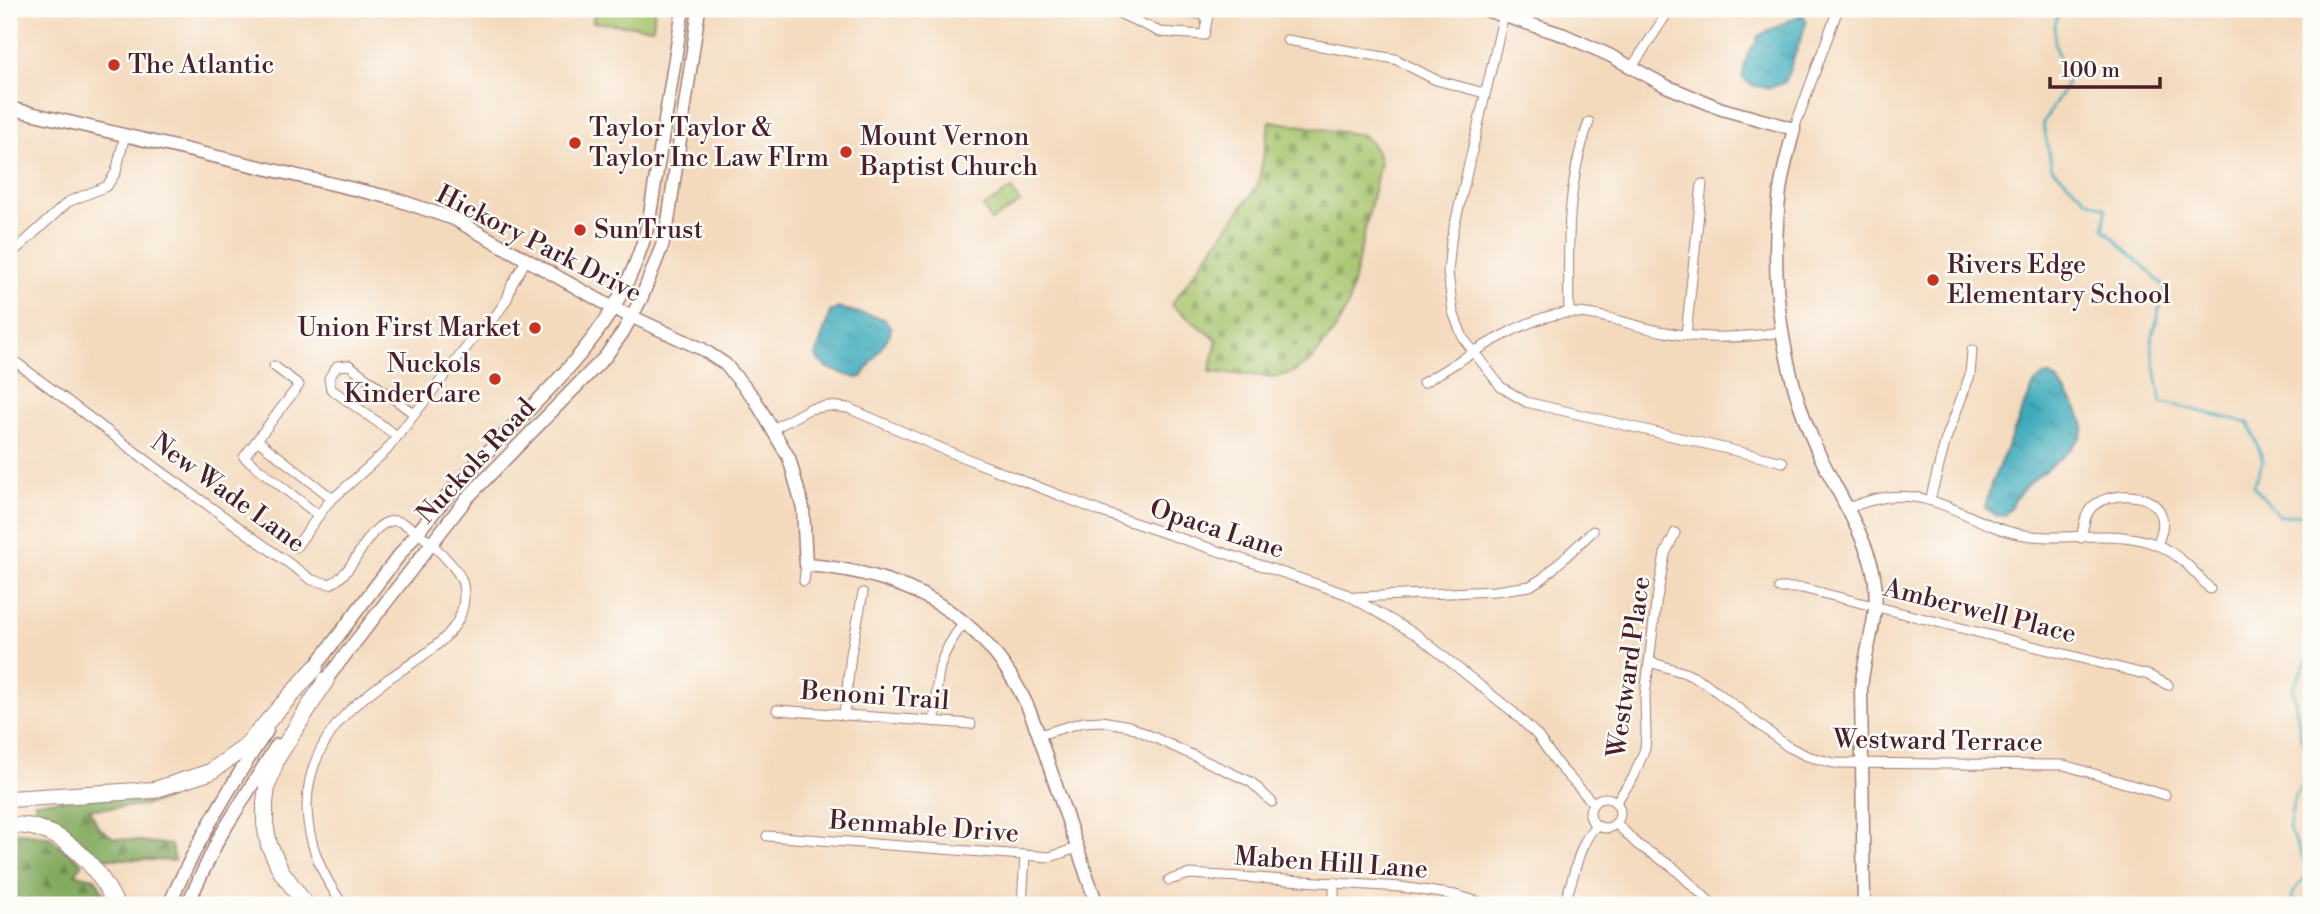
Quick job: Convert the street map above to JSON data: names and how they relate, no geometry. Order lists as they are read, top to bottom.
{
  "streets": {
    "street": [
      "Hickory Park Drive",
      "Nuckols Road",
      "New Wade Lane",
      "Opaca Lane",
      "Amberwell Place",
      "Westward Place",
      "Benoni Trail",
      "Westward Terrace",
      "Benmable Drive",
      "Maben Hill Lane"
    ]
  },
  "crossings": [
    ["Hickory Park Drive", "Nuckols Road"],
    ["Hickory Park Drive", "Opaca Lane"],
    ["Nuckols Road", "New Wade Lane"],
    ["Opaca Lane", "Westward Place"],
    ["Westward Place", "Westward Terrace"]
  ],
  "places": [
    "The Atlantic",
    "Taylor Taylor & Taylor Inc Law FIrm",
    "Mount Vernon Baptist Church",
    "SunTrust",
    "Rivers Edge Elementary School",
    "Union First Market",
    "Nuckols KinderCare"
  ],
  "scale_bar": "100 m"
}
